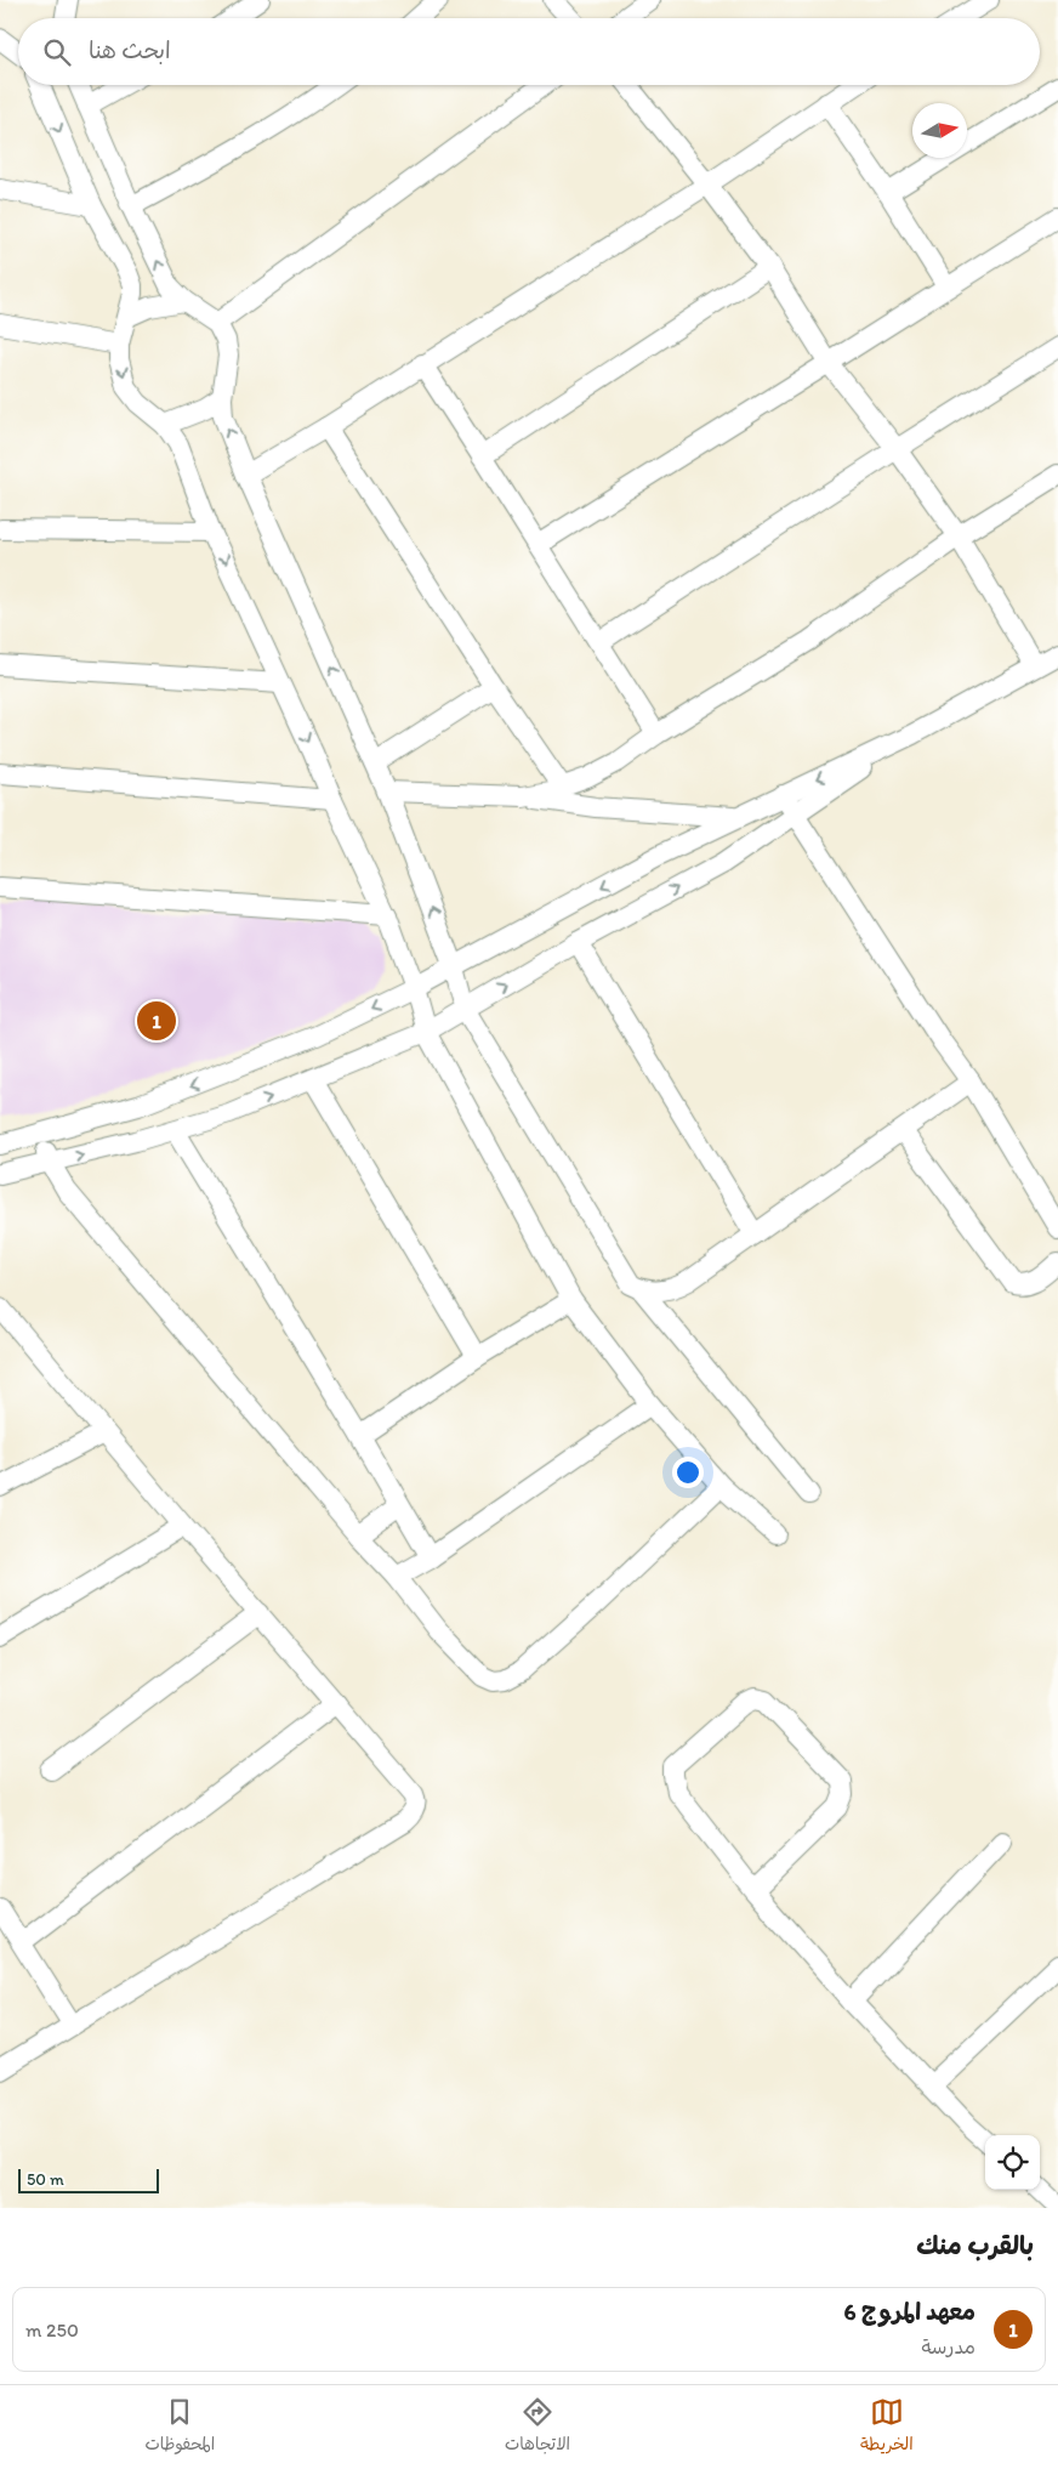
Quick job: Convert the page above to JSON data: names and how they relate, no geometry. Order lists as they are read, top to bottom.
{
  "scale_bar": "50 m",
  "north": "right",
  "page": {
    "search": "ابحث هنا",
    "pins": "1",
    "scale": "50 m",
    "heading": "بالقرب منك",
    "list": [
      {
        "mark": "1",
        "name": "معهد المروج 6",
        "note": "مدرسة",
        "value": "250 m"
      }
    ],
    "nav": ["الخريطة", "الاتجاهات", "المحفوظات"]
  }
}
